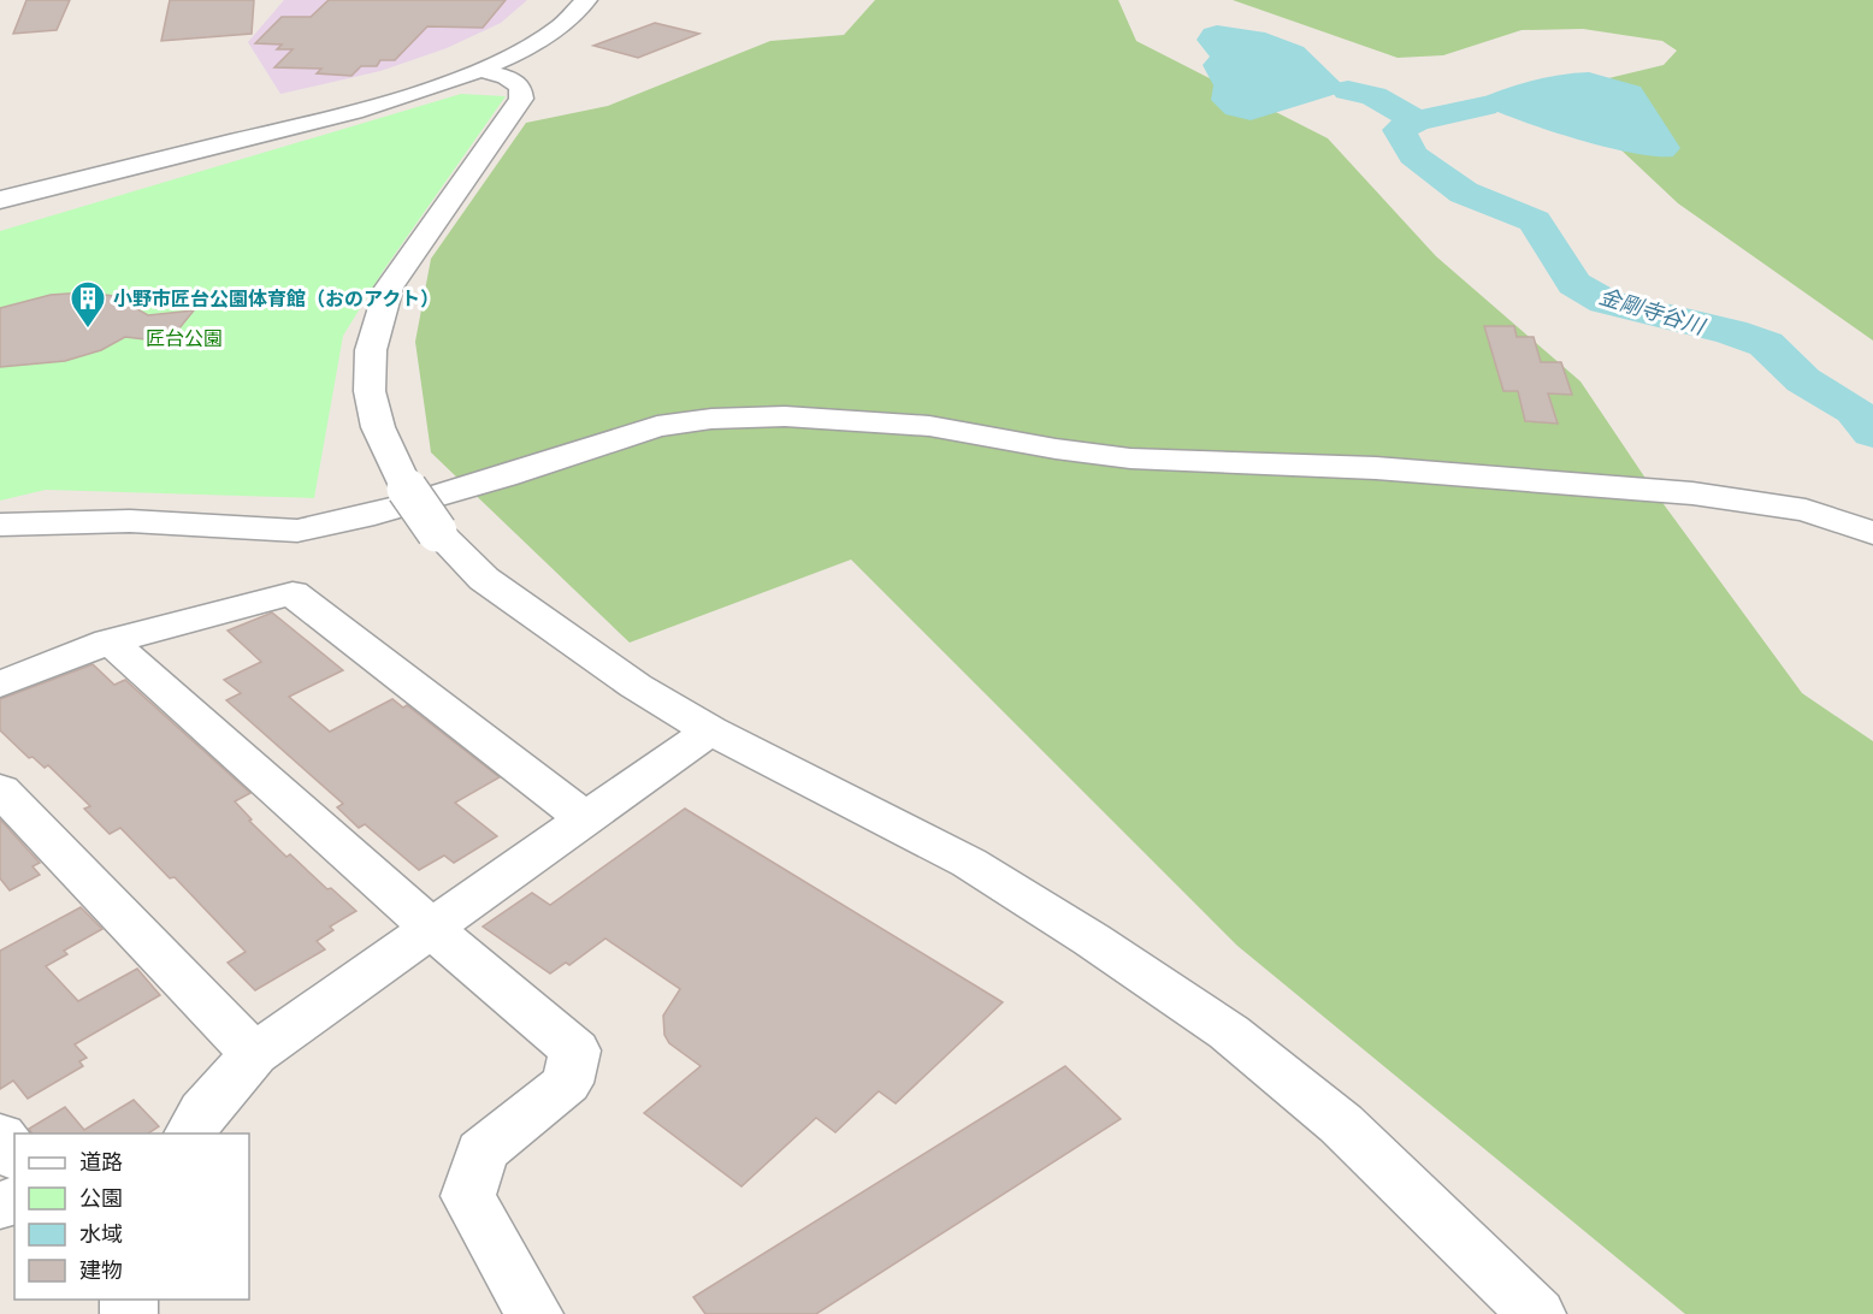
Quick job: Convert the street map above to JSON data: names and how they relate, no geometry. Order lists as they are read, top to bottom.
{
  "water": ["金剛寺谷川"],
  "parks": ["匠台公園"],
  "places": {
    "building": ["小野市匠台公園体育館（おのアクト）"]
  },
  "legend": [
    "道路",
    "公園",
    "水域",
    "建物"
  ]
}
